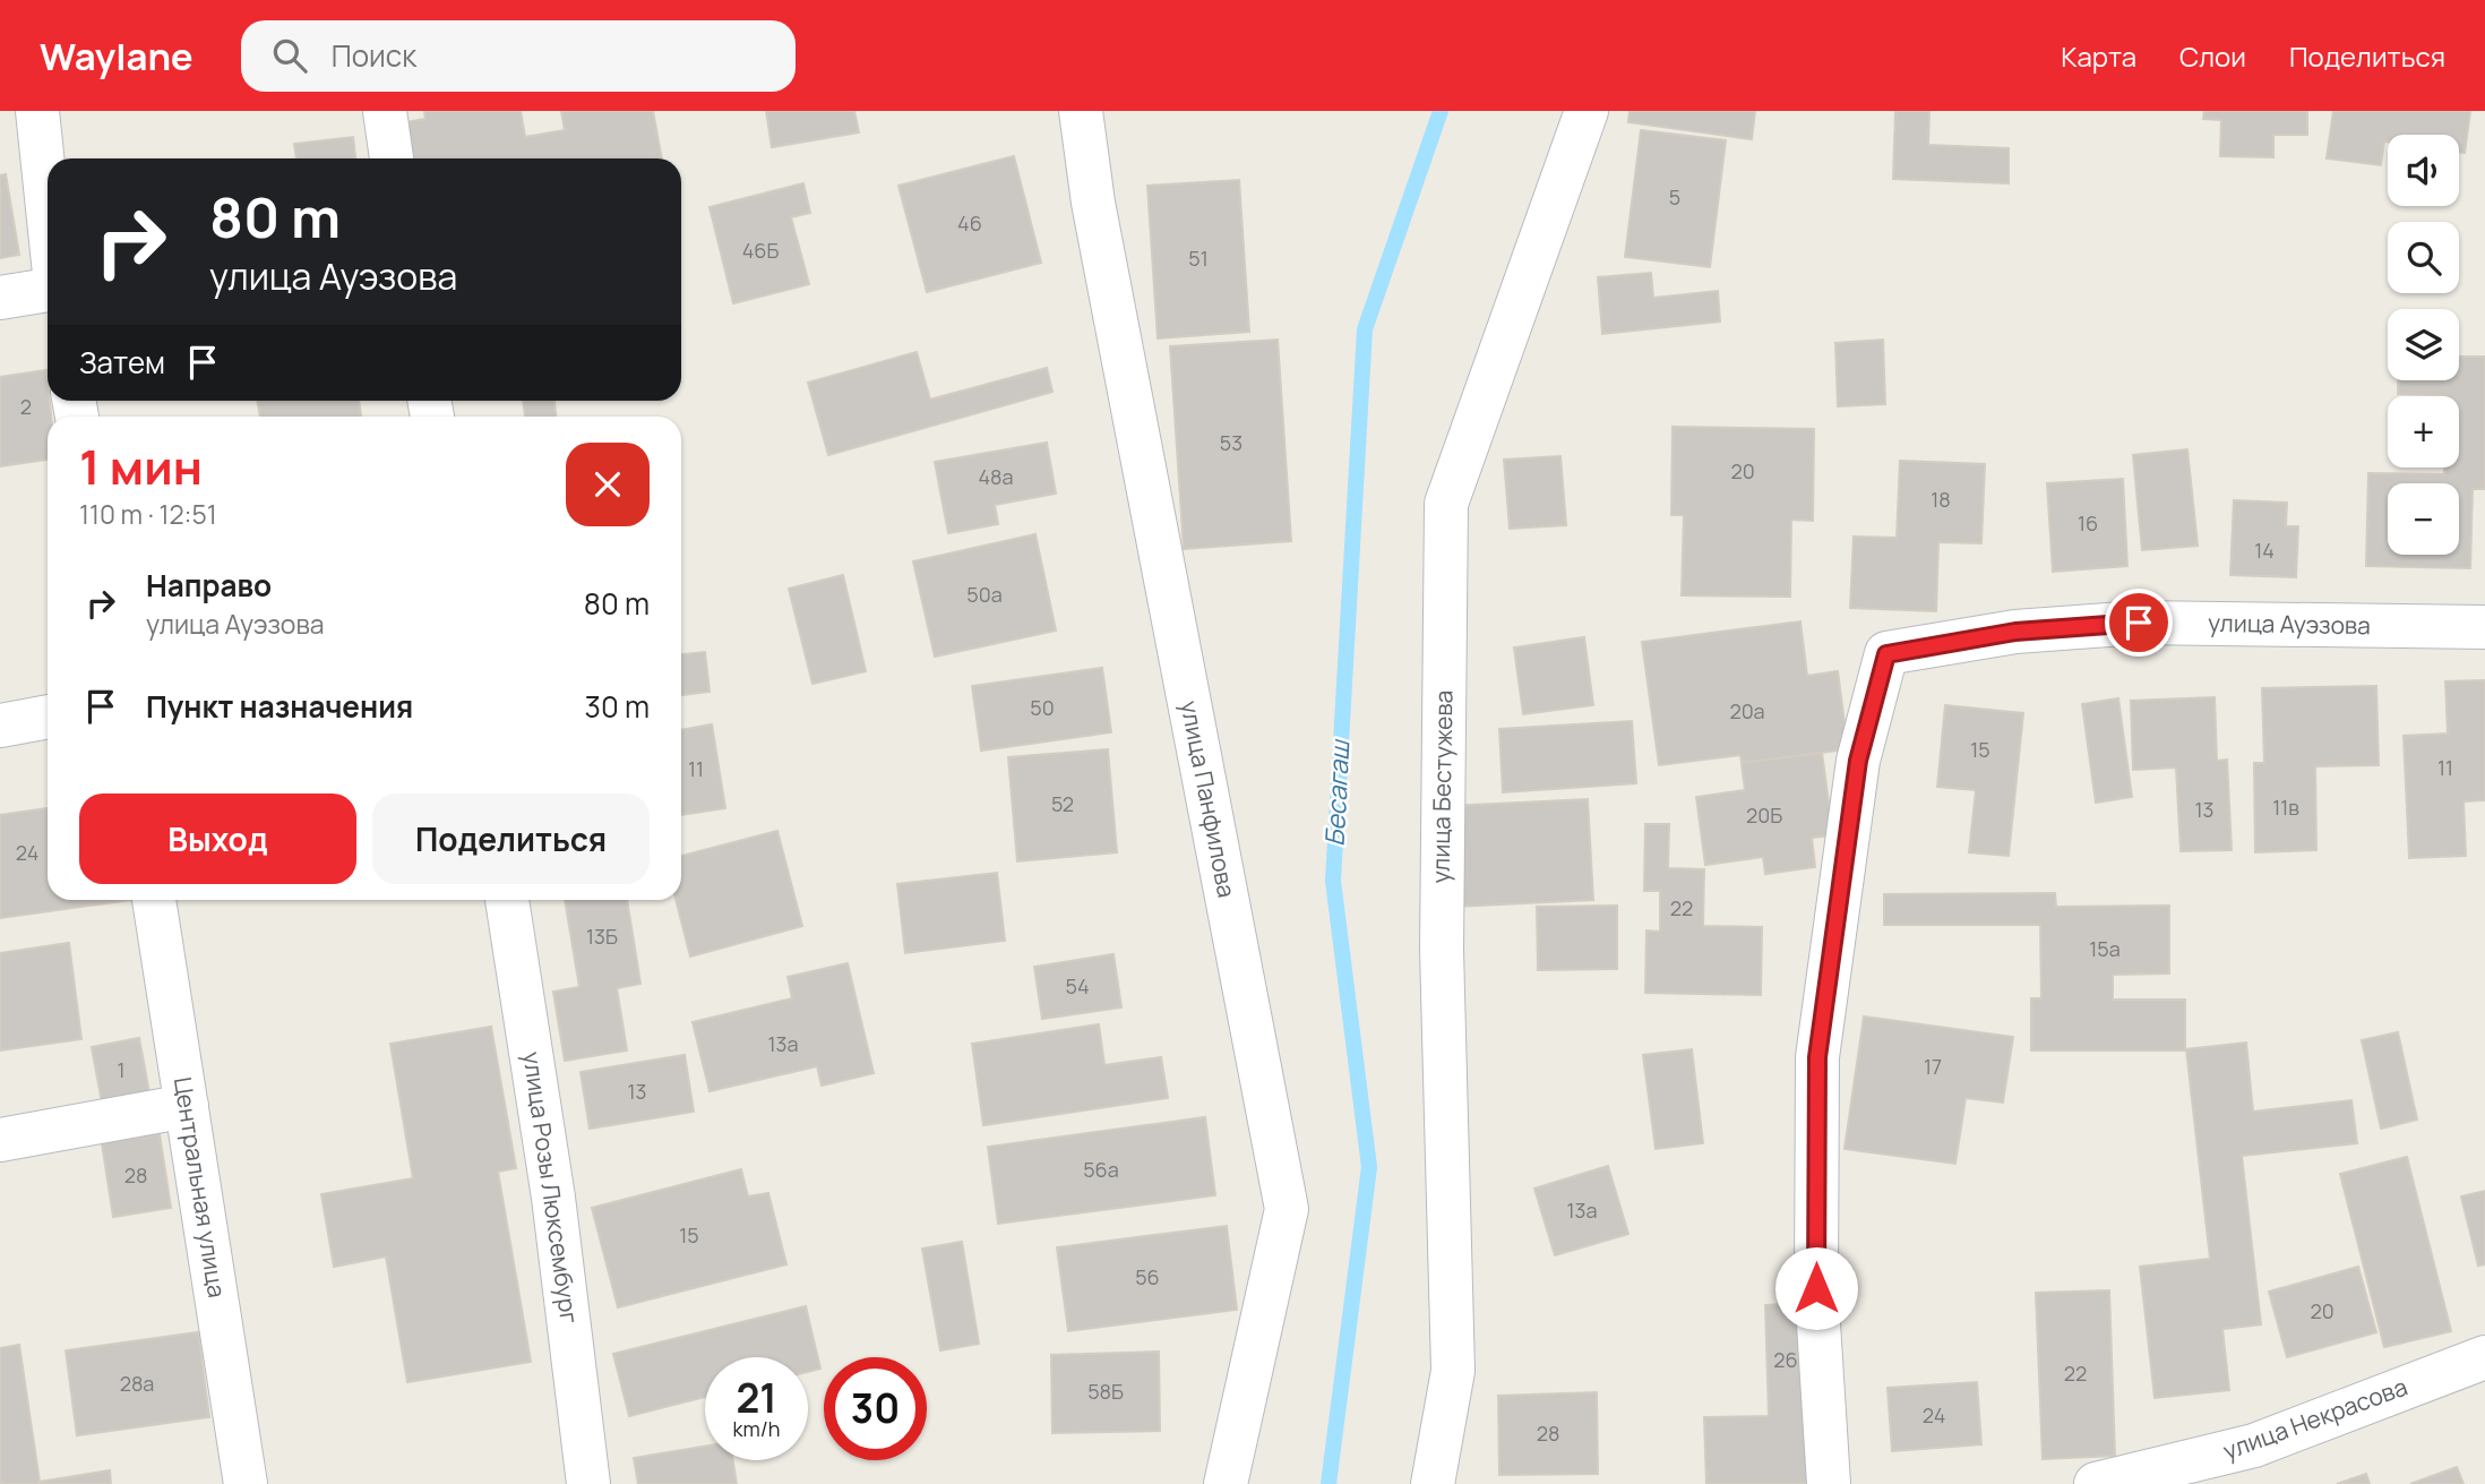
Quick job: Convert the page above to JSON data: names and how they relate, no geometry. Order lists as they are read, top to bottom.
{
  "streets": {
    "street": [
      "улица Ауэзова",
      "улица Бестужева",
      "улица Панфилова",
      "Центральная улица",
      "улица Розы Люксембург",
      "улица Некрасова"
    ]
  },
  "water": ["Бесагаш"],
  "house_numbers": [
    "5",
    "46",
    "46Б",
    "51",
    "2",
    "53",
    "20",
    "48а",
    "18",
    "16",
    "14",
    "50а",
    "50",
    "20а",
    "15",
    "11",
    "11",
    "52",
    "11в",
    "13",
    "20Б",
    "24",
    "22",
    "13Б",
    "15а",
    "54",
    "13а",
    "17",
    "1",
    "13",
    "56а",
    "28",
    "13а",
    "15",
    "56",
    "20",
    "26",
    "22",
    "28а",
    "58Б",
    "24",
    "28"
  ],
  "page": {
    "header": "Waylane",
    "search": "Поиск",
    "nav": ["Карта", "Слои", "Поделиться"],
    "map_buttons": ["+", "−"],
    "turn": ["80 m", "улица Ауэзова"],
    "then": "Затем",
    "heading": ["1 мин", "110 m · 12:51"],
    "list": [
      {
        "name": "Направо",
        "note": "улица Ауэзова",
        "value": "80 m"
      },
      {
        "name": "Пункт назначения",
        "value": "30 m"
      }
    ],
    "buttons": ["Выход", "Поделиться"],
    "speed": "21 km/h",
    "limit": "30"
  }
}
